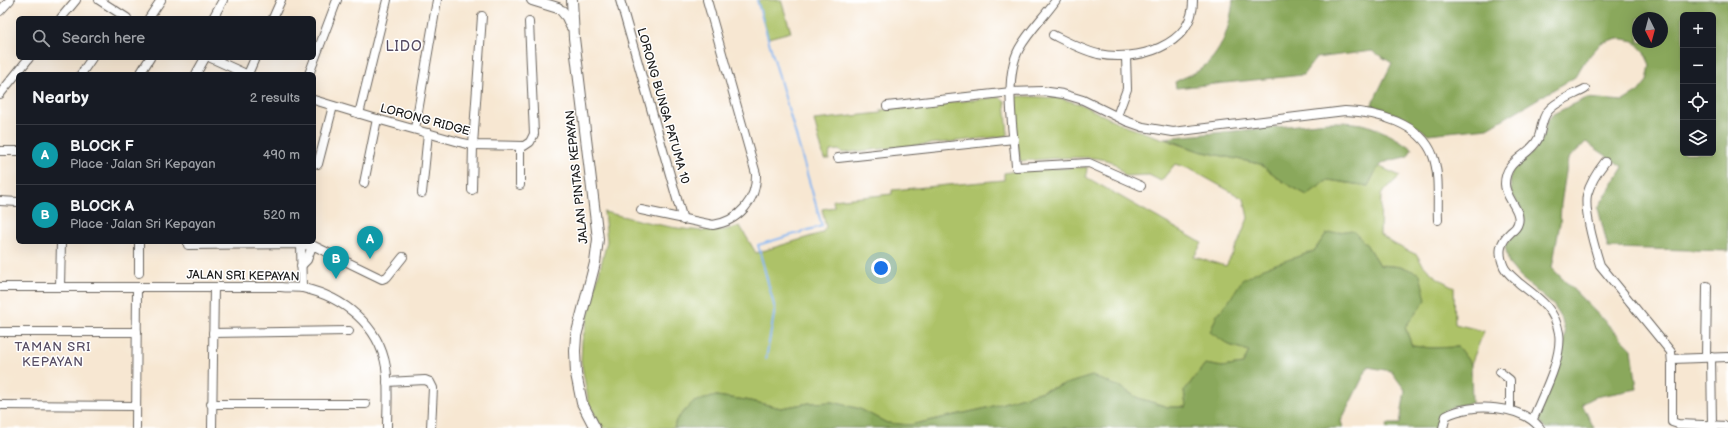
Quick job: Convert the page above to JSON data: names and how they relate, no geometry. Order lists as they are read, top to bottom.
{
  "streets": {
    "street": [
      "LORONG BUNGA PATUMA 10",
      "LORONG RIDGE",
      "JALAN PINTAS KEPAYAN",
      "JALAN SRI KEPAYAN"
    ]
  },
  "districts": ["LIDO", "TAMAN SRI KEPAYAN"],
  "north": "bottom",
  "page": {
    "map_buttons": ["+", "−"],
    "search": "Search here",
    "heading": ["Nearby", "2 results"],
    "list": [
      {
        "mark": "A",
        "name": "BLOCK F",
        "note": "Place · Jalan Sri Kepayan",
        "value": "490 m"
      },
      {
        "mark": "B",
        "name": "BLOCK A",
        "note": "Place · Jalan Sri Kepayan",
        "value": "520 m"
      }
    ],
    "pins": ["A", "B"]
  }
}
